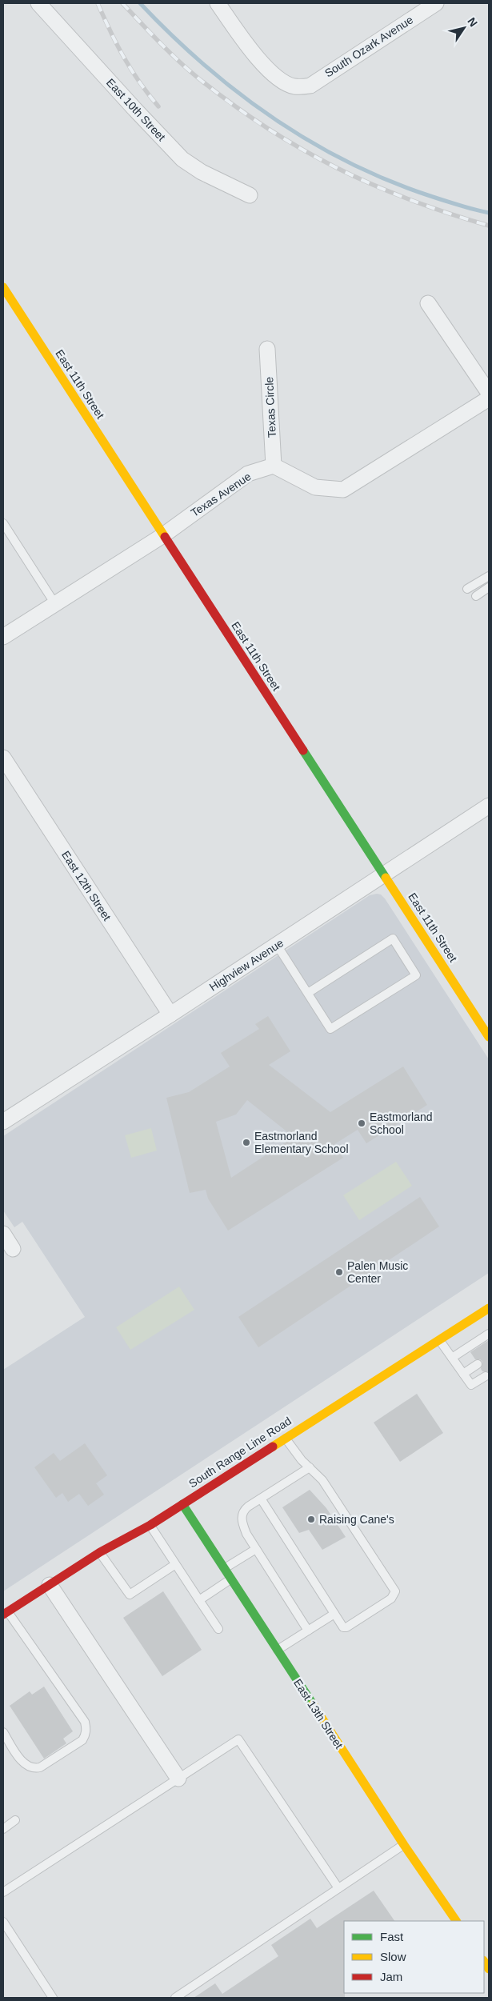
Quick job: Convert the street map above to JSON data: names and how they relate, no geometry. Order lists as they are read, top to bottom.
{
  "streets": {
    "street": [
      "South Ozark Avenue",
      "East 10th Street",
      "East 11th Street",
      "Texas Circle",
      "Texas Avenue",
      "East 12th Street",
      "Highview Avenue",
      "South Range Line Road",
      "East 13th Street"
    ]
  },
  "crossings": [
    ["East 11th Street", "Texas Avenue"],
    ["East 11th Street", "Highview Avenue"],
    ["Texas Circle", "Texas Avenue"],
    ["East 12th Street", "Highview Avenue"],
    ["South Range Line Road", "East 13th Street"]
  ],
  "places": [
    "Eastmorland School",
    "Eastmorland Elementary School",
    "Palen Music Center",
    "Raising Cane's"
  ],
  "legend": ["Fast", "Slow", "Jam"],
  "north": "top right"
}
